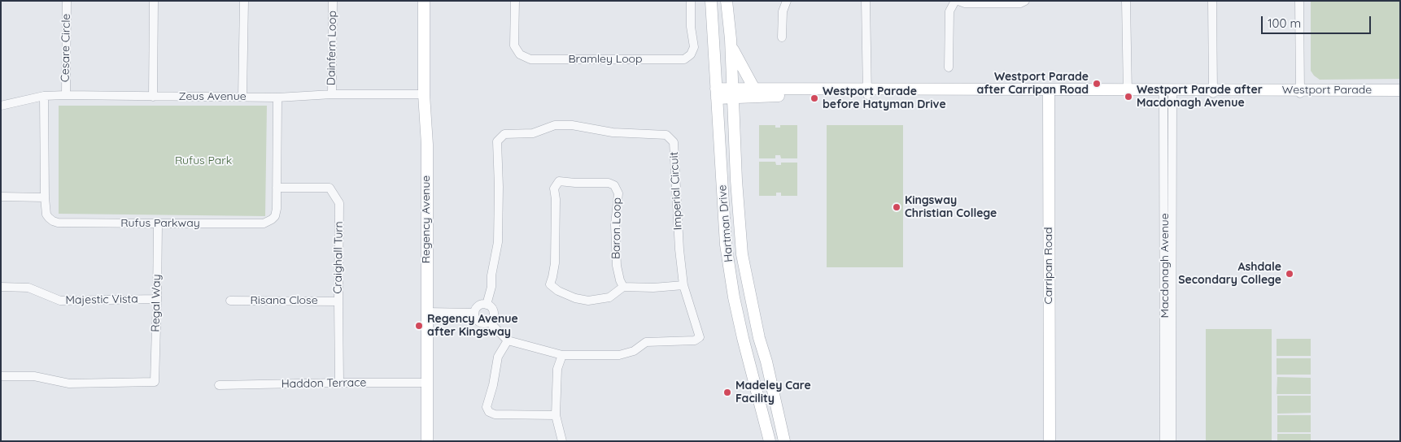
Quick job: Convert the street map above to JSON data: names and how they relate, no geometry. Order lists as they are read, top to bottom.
{
  "streets": {
    "street": [
      "Cesare Circle",
      "Dainfern Loop",
      "Bramley Loop",
      "Westport Parade",
      "Zeus Avenue",
      "Imperial Circuit",
      "Regency Avenue",
      "Rufus Parkway",
      "Hartman Drive",
      "Baron Loop",
      "Craighall Turn",
      "Carripan Road",
      "Macdonagh Avenue",
      "Majestic Vista",
      "Risana Close",
      "Regal Way",
      "Haddon Terrace"
    ]
  },
  "crossings": [
    ["Cesare Circle", "Zeus Avenue"],
    ["Dainfern Loop", "Zeus Avenue"],
    ["Westport Parade", "Hartman Drive"],
    ["Westport Parade", "Carripan Road"],
    ["Westport Parade", "Macdonagh Avenue"],
    ["Zeus Avenue", "Regency Avenue"],
    ["Zeus Avenue", "Rufus Parkway"],
    ["Regency Avenue", "Haddon Terrace"],
    ["Rufus Parkway", "Craighall Turn"],
    ["Rufus Parkway", "Regal Way"],
    ["Craighall Turn", "Risana Close"],
    ["Craighall Turn", "Haddon Terrace"],
    ["Majestic Vista", "Regal Way"]
  ],
  "parks": ["Rufus Park"],
  "places": [
    "Westport Parade after Carripan Road",
    "Westport Parade after Macdonagh Avenue",
    "Westport Parade before Hatyman Drive",
    "Kingsway Christian College",
    "Ashdale Secondary College",
    "Regency Avenue after Kingsway",
    "Madeley Care Facility"
  ],
  "scale_bar": "100 m"
}
